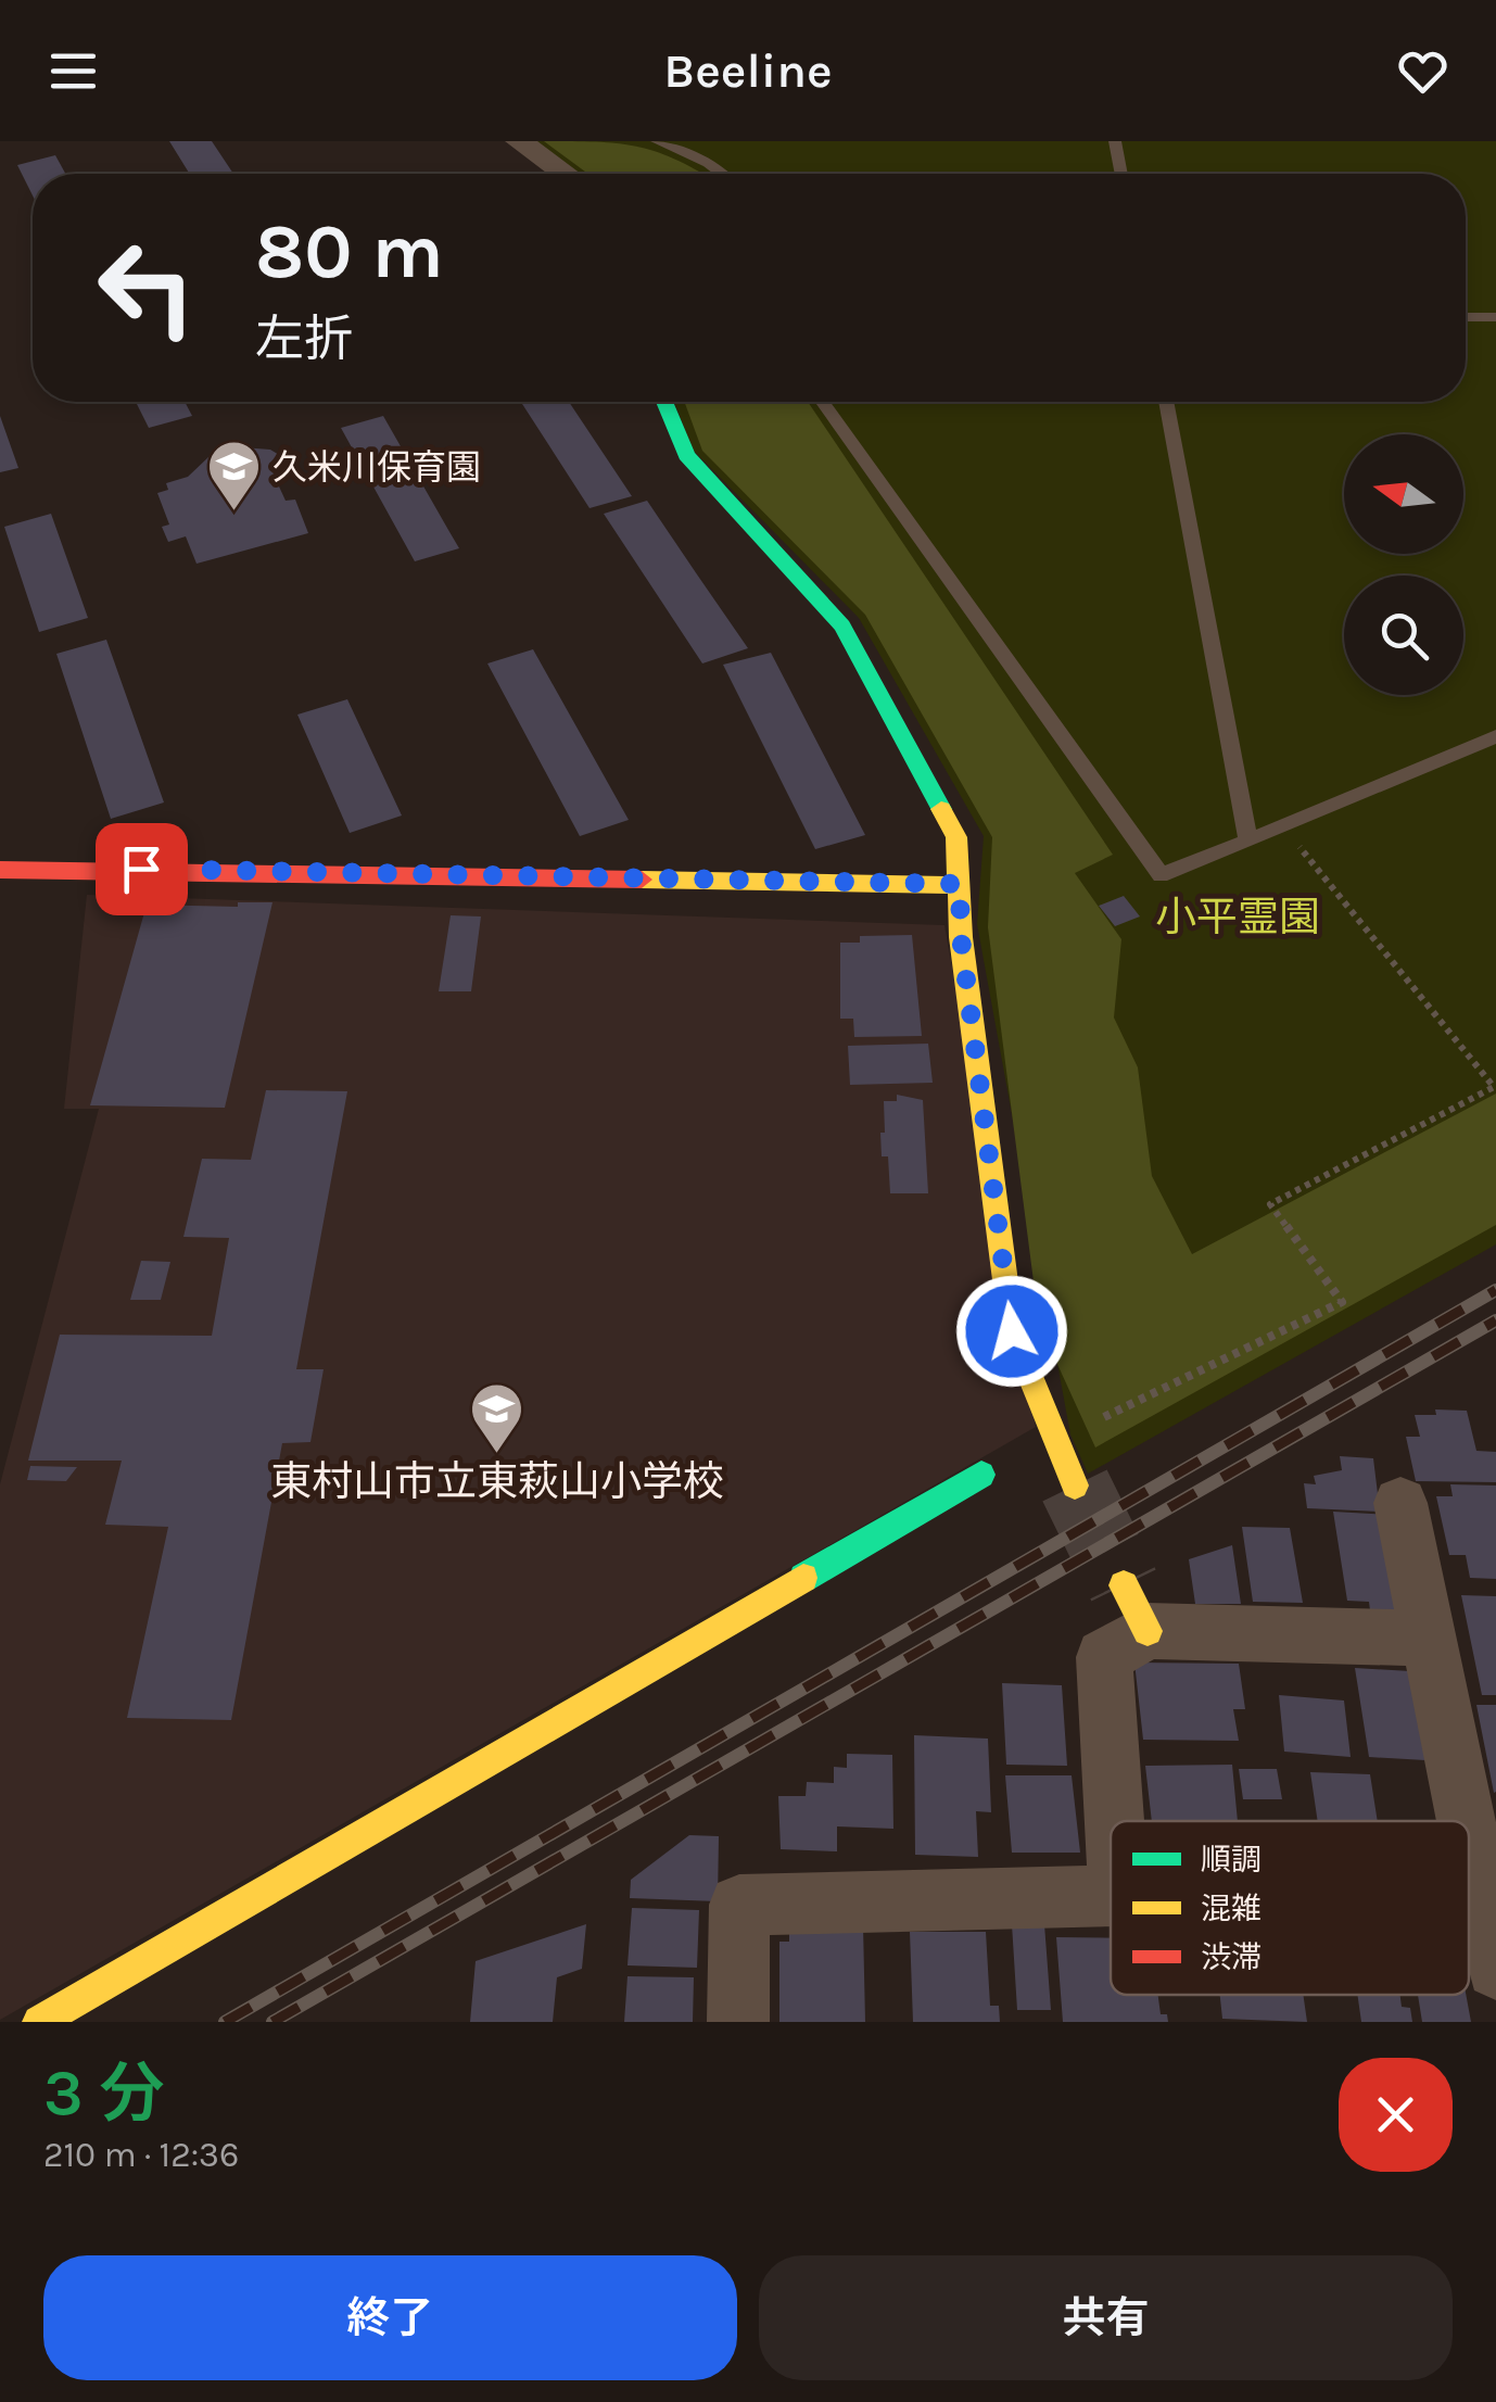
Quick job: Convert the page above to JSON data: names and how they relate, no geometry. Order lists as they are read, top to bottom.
{
  "parks": ["小平霊園"],
  "places": {
    "school or university": ["久米川保育園", "東村山市立東萩山小学校"]
  },
  "legend": ["順調", "混雑", "渋滞"],
  "north": "left",
  "page": {
    "header": "Beeline",
    "turn": ["80 m", "左折"],
    "heading": ["3 分", "210 m · 12:36"],
    "buttons": ["終了", "共有"]
  }
}
